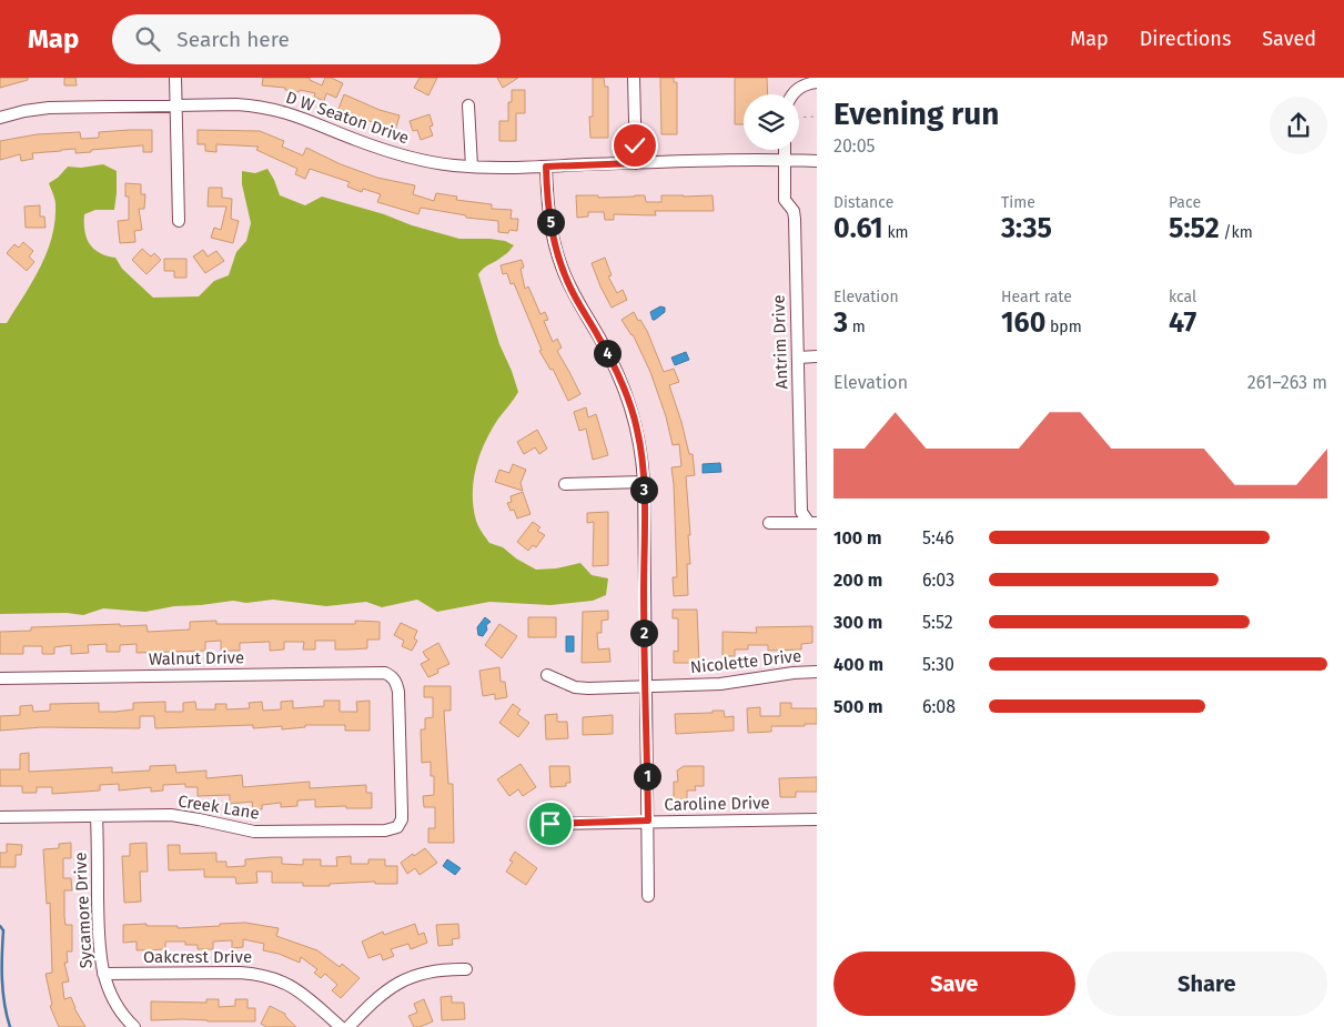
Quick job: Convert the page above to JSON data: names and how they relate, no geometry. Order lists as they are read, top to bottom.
{
  "streets": {
    "street": [
      "D W Seaton Drive",
      "Antrim Drive",
      "Walnut Drive",
      "Nicolette Drive",
      "Caroline Drive",
      "Creek Lane",
      "Sycamore Drive",
      "Oakcrest Drive"
    ]
  },
  "crossings": [
    ["D W Seaton Drive", "Antrim Drive"],
    ["Walnut Drive", "Creek Lane"],
    ["Creek Lane", "Sycamore Drive"],
    ["Sycamore Drive", "Oakcrest Drive"]
  ],
  "page": {
    "header": "Map",
    "search": "Search here",
    "nav": ["Map", "Directions", "Saved"],
    "heading": ["Evening run", "20:05"],
    "stats": [
      ["Distance", "0.61 km"],
      ["Time", "3:35"],
      ["Pace", "5:52 /km"],
      ["Elevation", "3 m"],
      ["Heart rate", "160 bpm"],
      ["kcal", "47"]
    ],
    "pins": [
      "5",
      "4",
      "3",
      "2",
      "1"
    ],
    "chart": ["Elevation", "261–263 m"],
    "list": [
      {
        "name": "100 m",
        "note": "5:46"
      },
      {
        "name": "200 m",
        "note": "6:03"
      },
      {
        "name": "300 m",
        "note": "5:52"
      },
      {
        "name": "400 m",
        "note": "5:30"
      },
      {
        "name": "500 m",
        "note": "6:08"
      }
    ],
    "buttons": ["Save", "Share"]
  }
}
